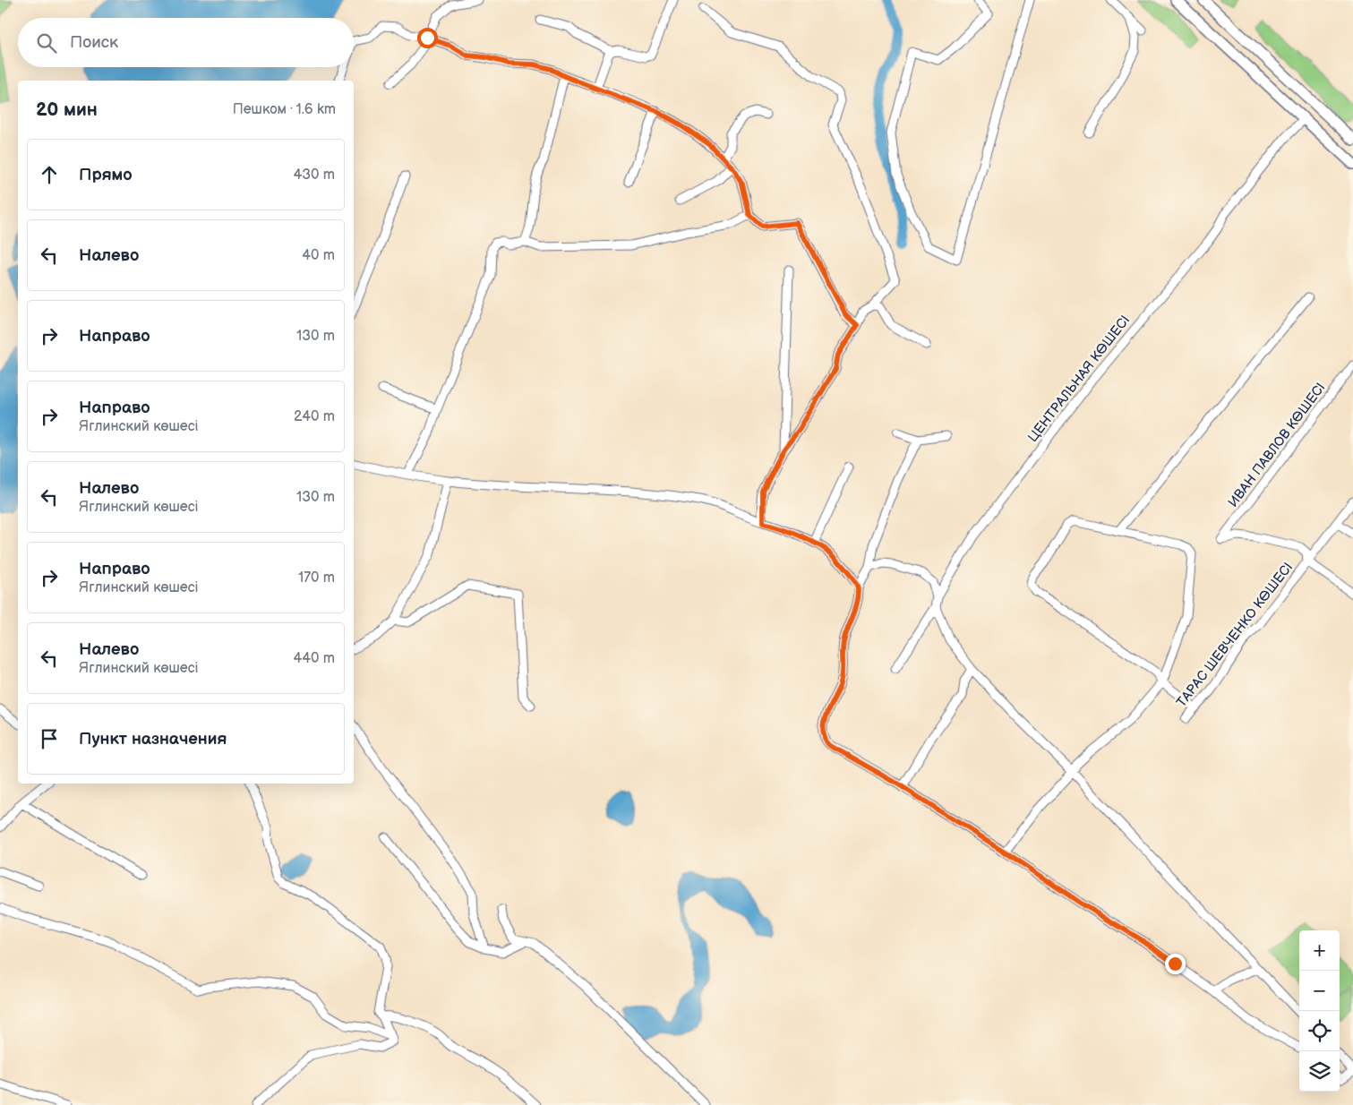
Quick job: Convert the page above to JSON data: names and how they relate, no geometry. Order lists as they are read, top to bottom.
{
  "streets": {
    "street": ["ЦЕНТРАЛЬНАЯ КӨШЕСІ", "ИВАН ПАВЛОВ КӨШЕСІ", "ТАРАС ШЕВЧЕНКО КӨШЕСІ"]
  },
  "crossings": [
    ["ИВАН ПАВЛОВ КӨШЕСІ", "ТАРАС ШЕВЧЕНКО КӨШЕСІ"]
  ],
  "page": {
    "search": "Поиск",
    "heading": ["20 мин", "Пешком · 1.6 km"],
    "list": [
      ["Прямо", "430 m"],
      ["Налево", "40 m"],
      ["Направо", "130 m"],
      ["Направо", "Яглинский көшесі", "240 m"],
      ["Налево", "Яглинский көшесі", "130 m"],
      ["Направо", "Яглинский көшесі", "170 m"],
      ["Налево", "Яглинский көшесі", "440 m"],
      "Пункт назначения"
    ],
    "map_buttons": ["+", "−"]
  }
}
